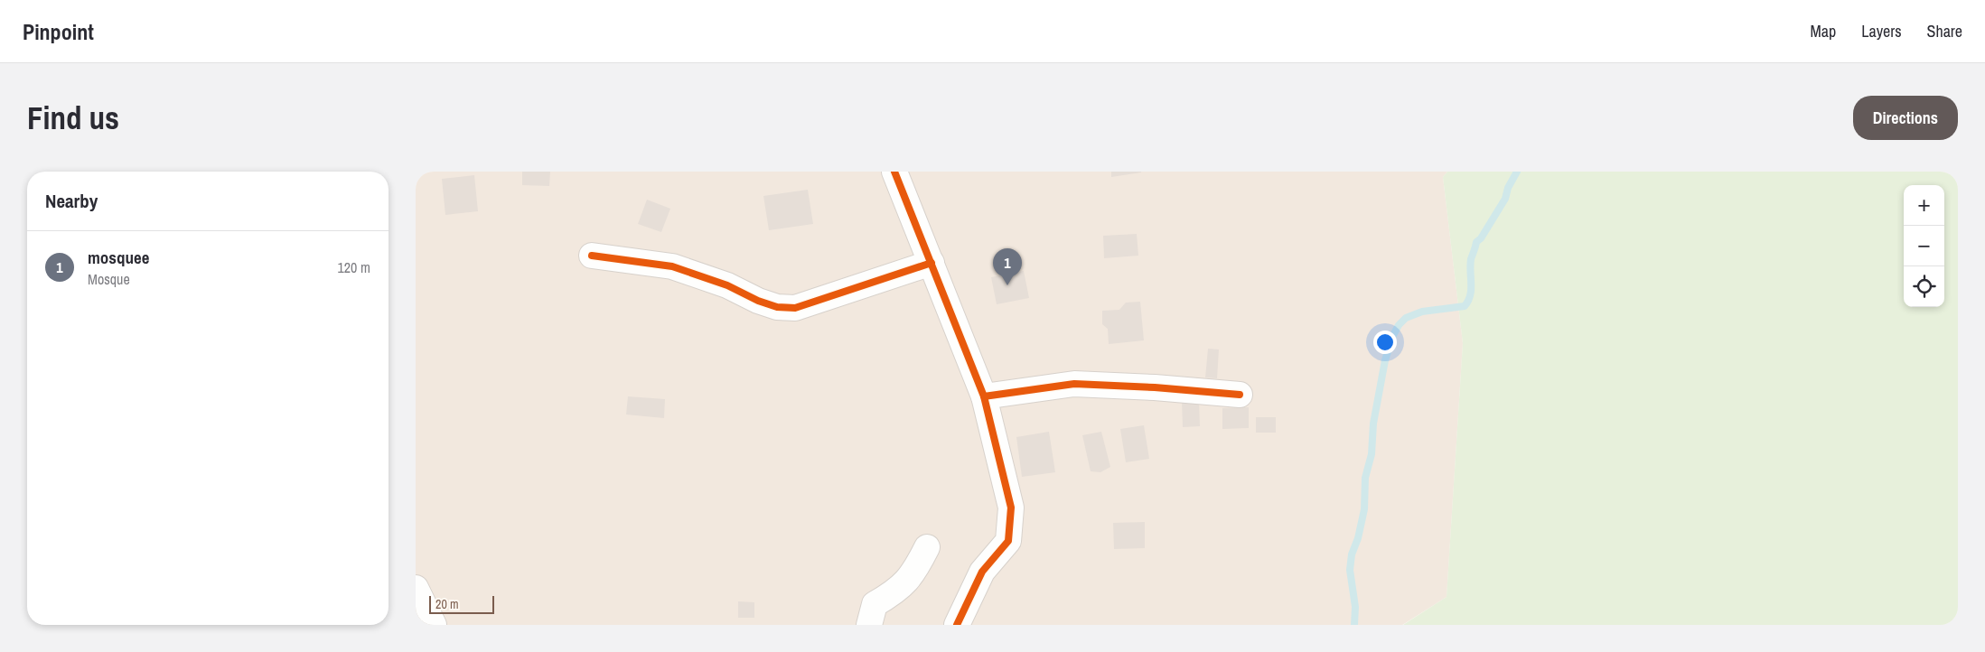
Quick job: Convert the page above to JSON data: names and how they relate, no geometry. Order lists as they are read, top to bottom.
{
  "scale_bar": "20 m",
  "page": {
    "header": "Pinpoint",
    "nav": ["Map", "Layers", "Share"],
    "buttons": "Directions",
    "title": "Find us",
    "heading": "Nearby",
    "map_buttons": ["+", "−"],
    "list": [
      {
        "mark": "1",
        "name": "mosquee",
        "note": "Mosque",
        "value": "120 m"
      }
    ],
    "pins": "1",
    "scale": "20 m"
  }
}
